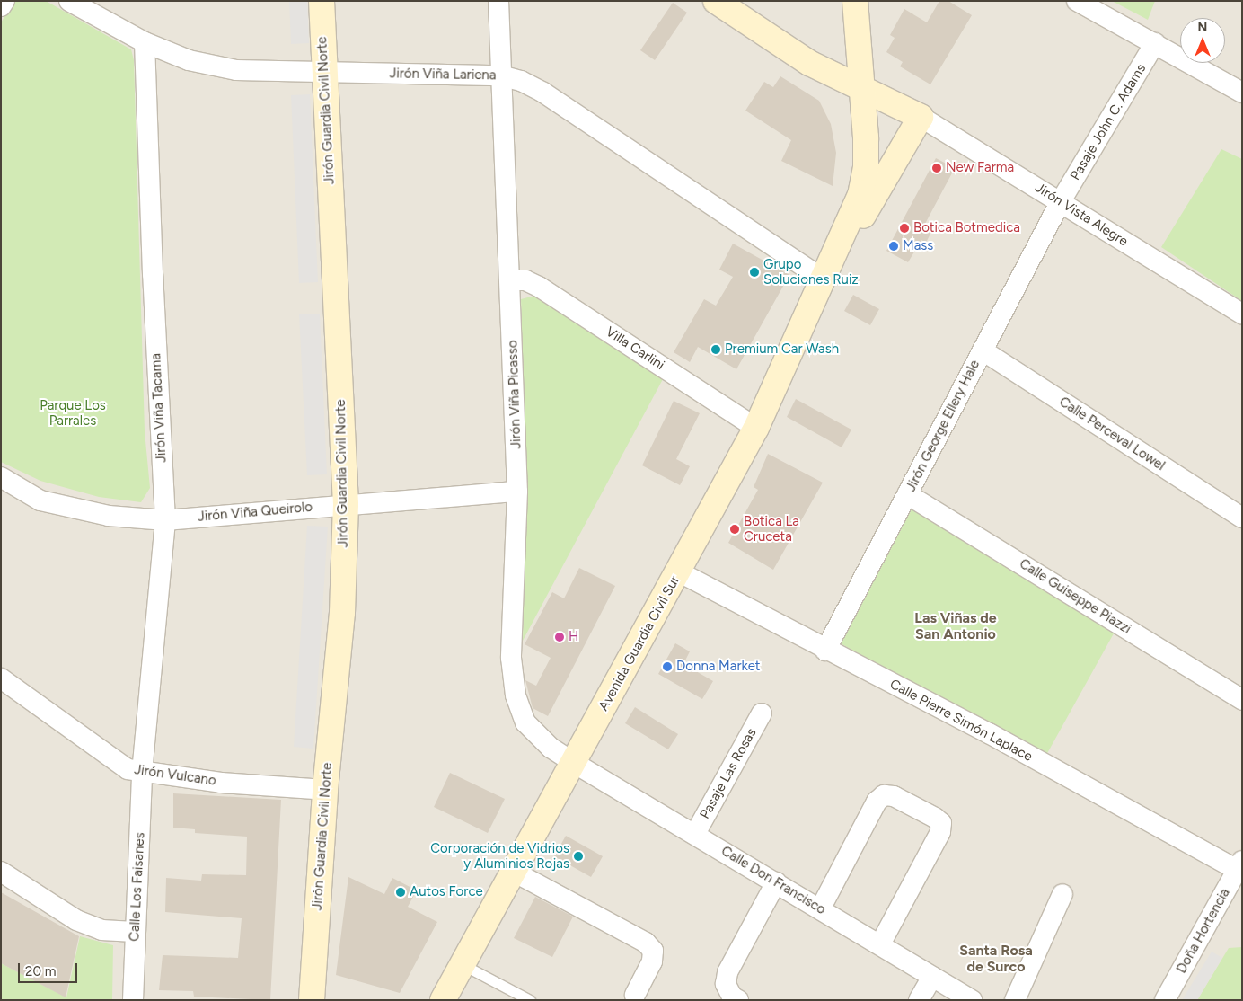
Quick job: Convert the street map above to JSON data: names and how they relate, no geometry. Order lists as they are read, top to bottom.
{
  "streets": {
    "main road": ["Jirón Guardia Civil Norte", "Avenida Guardia Civil Sur"],
    "street": [
      "Jirón Viña Lariena",
      "Pasaje John C. Adams",
      "Jirón Vista Alegre",
      "Villa Carlini",
      "Jirón Viña Picasso",
      "Jirón Viña Tacama",
      "Jirón George Ellery Hale",
      "Calle Perceval Lowel",
      "Jirón Viña Queirolo",
      "Calle Guiseppe Piazzi",
      "Calle Pierre Simón Laplace",
      "Pasaje Las Rosas",
      "Jirón Vulcano",
      "Calle Don Francisco",
      "Calle Los Faisanes",
      "Doña Hortencia"
    ]
  },
  "crossings": [
    ["Jirón Viña Lariena", "Jirón Guardia Civil Norte"],
    ["Jirón Viña Lariena", "Jirón Viña Picasso"],
    ["Jirón Viña Lariena", "Jirón Viña Tacama"],
    ["Jirón Viña Lariena", "Avenida Guardia Civil Sur"],
    ["Jirón Guardia Civil Norte", "Jirón Viña Queirolo"],
    ["Jirón Guardia Civil Norte", "Jirón Vulcano"],
    ["Pasaje John C. Adams", "Jirón Vista Alegre"],
    ["Pasaje John C. Adams", "Jirón George Ellery Hale"],
    ["Jirón Vista Alegre", "Jirón George Ellery Hale"],
    ["Jirón Vista Alegre", "Avenida Guardia Civil Sur"],
    ["Villa Carlini", "Jirón Viña Picasso"],
    ["Villa Carlini", "Avenida Guardia Civil Sur"],
    ["Jirón Viña Picasso", "Jirón Viña Queirolo"],
    ["Jirón Viña Picasso", "Avenida Guardia Civil Sur"],
    ["Jirón Viña Picasso", "Calle Don Francisco"],
    ["Jirón Viña Tacama", "Jirón Viña Queirolo"],
    ["Jirón Viña Tacama", "Jirón Vulcano"],
    ["Jirón Viña Tacama", "Calle Los Faisanes"],
    ["Jirón George Ellery Hale", "Calle Perceval Lowel"],
    ["Jirón George Ellery Hale", "Calle Guiseppe Piazzi"],
    ["Jirón George Ellery Hale", "Calle Pierre Simón Laplace"],
    ["Avenida Guardia Civil Sur", "Calle Pierre Simón Laplace"],
    ["Avenida Guardia Civil Sur", "Calle Don Francisco"],
    ["Calle Pierre Simón Laplace", "Doña Hortencia"],
    ["Pasaje Las Rosas", "Calle Don Francisco"],
    ["Jirón Vulcano", "Calle Los Faisanes"]
  ],
  "districts": ["Las Viñas de San Antonio", "Santa Rosa de Surco"],
  "parks": ["Parque Los Parrales"],
  "places": [
    "New Farma",
    "Botica Botmedica",
    "Mass",
    "Grupo Soluciones Ruiz",
    "Premium Car Wash",
    "Botica La Cruceta",
    "H",
    "Donna Market",
    "Corporación de Vidrios y Aluminios Rojas",
    "Autos Force"
  ],
  "scale_bar": "20 m",
  "north": "top"
}
